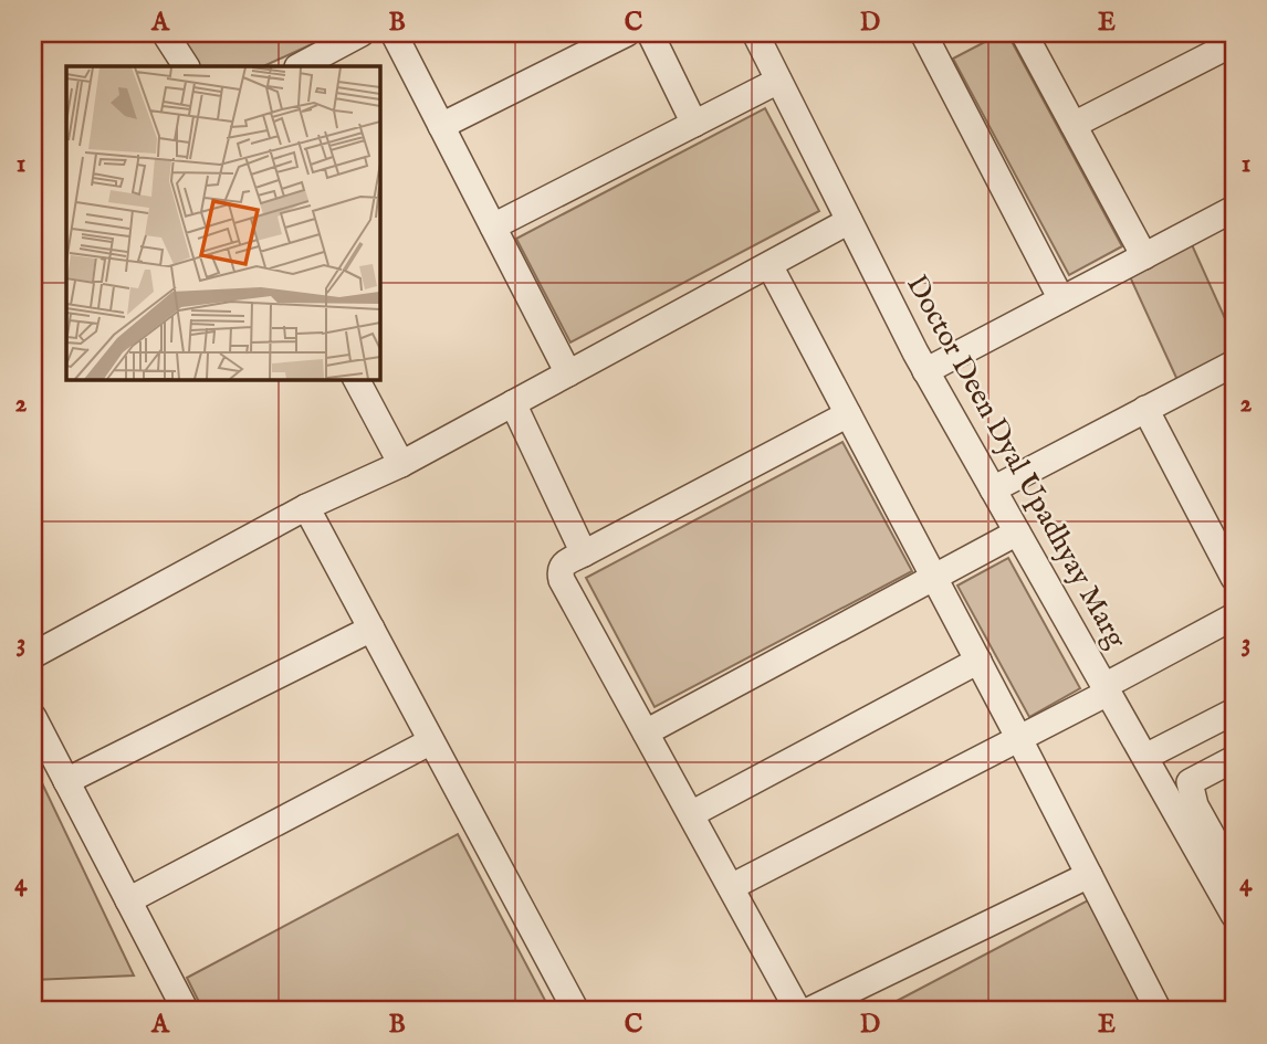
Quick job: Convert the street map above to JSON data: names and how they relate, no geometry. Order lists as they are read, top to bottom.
{
  "streets": {
    "street": ["Doctor Deen Dyal Upadhyay Marg"]
  },
  "grid": {
    "columns": [
      "A",
      "B",
      "C",
      "D",
      "E"
    ],
    "rows": [
      "1",
      "2",
      "3",
      "4"
    ]
  }
}
